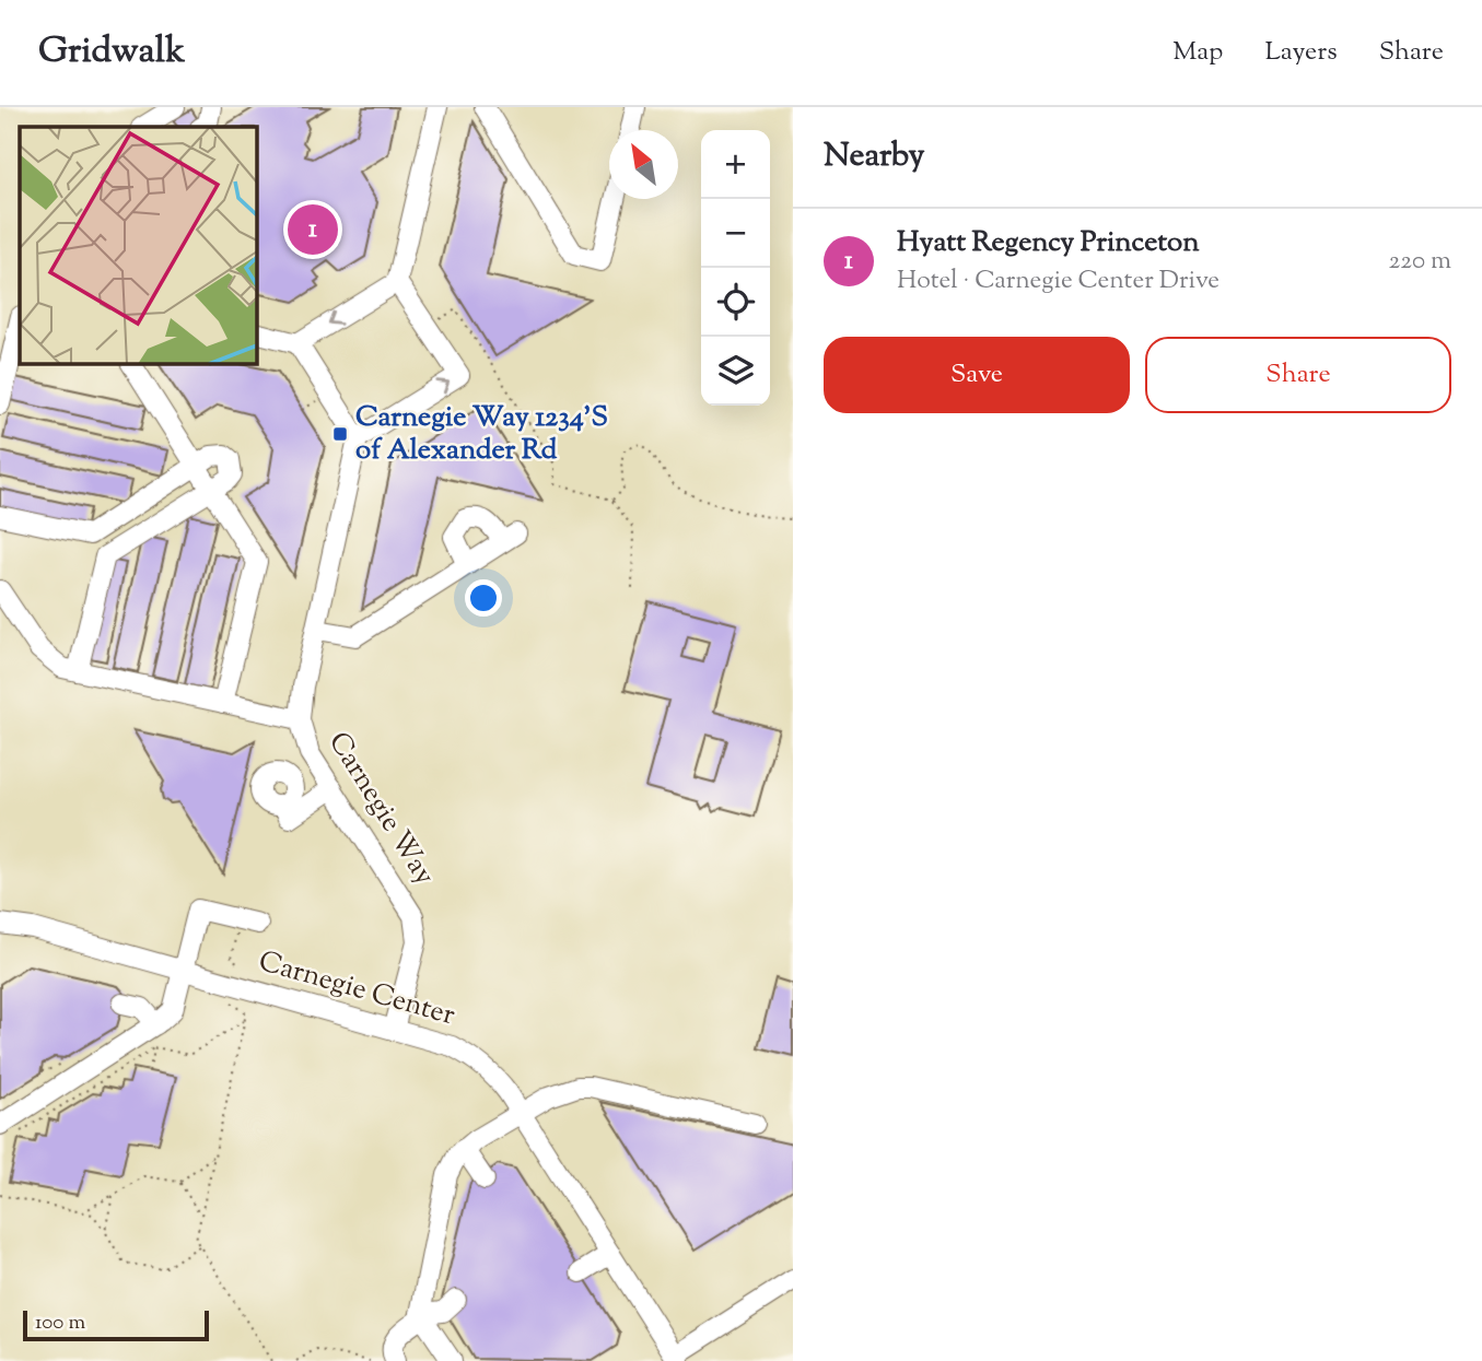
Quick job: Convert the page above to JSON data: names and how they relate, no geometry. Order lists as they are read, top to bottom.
{
  "streets": {
    "street": ["Carnegie Way", "Carnegie Center"]
  },
  "crossings": [
    ["Carnegie Way", "Carnegie Center"]
  ],
  "places": {
    "transit": ["Carnegie Way 1234'S of Alexander Rd"]
  },
  "scale_bar": "100 m",
  "north": "top left",
  "page": {
    "header": "Gridwalk",
    "nav": ["Map", "Layers", "Share"],
    "heading": "Nearby",
    "map_buttons": ["+", "−"],
    "pins": "1",
    "list": [
      {
        "mark": "1",
        "name": "Hyatt Regency Princeton",
        "note": "Hotel · Carnegie Center Drive",
        "value": "220 m"
      }
    ],
    "buttons": ["Save", "Share"],
    "scale": "100 m"
  }
}
